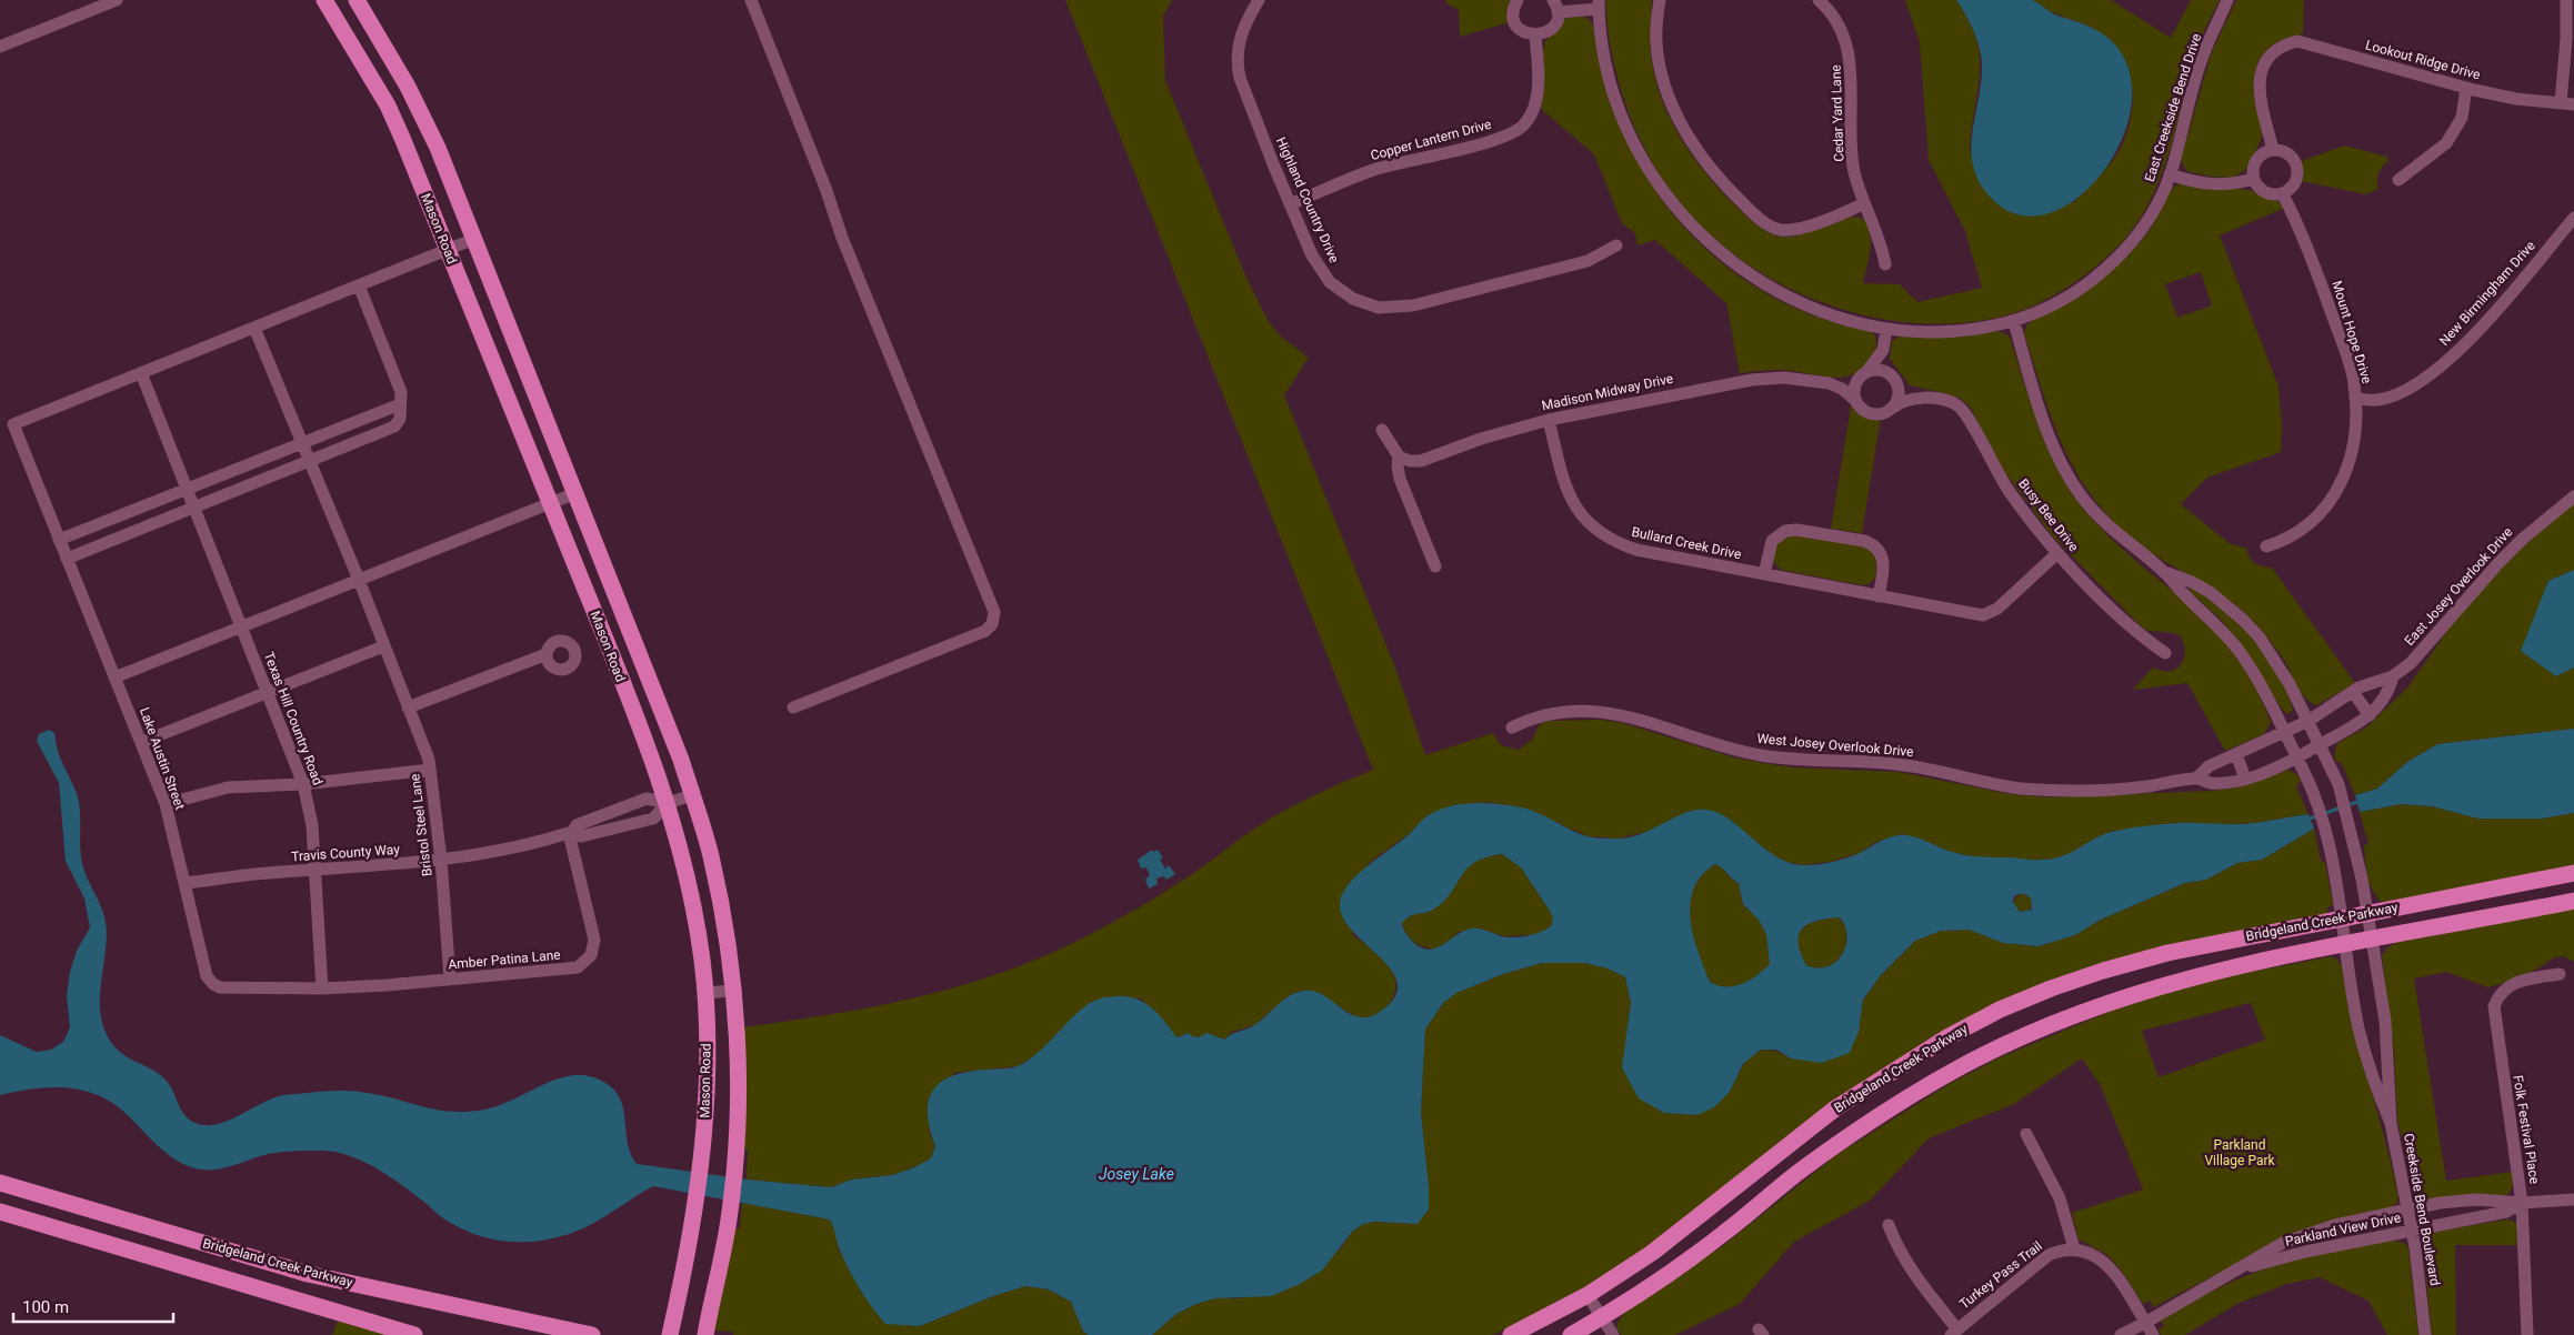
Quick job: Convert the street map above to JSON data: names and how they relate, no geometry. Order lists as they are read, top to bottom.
{
  "streets": {
    "main road": ["Mason Road", "Bridgeland Creek Parkway"],
    "street": [
      "Lookout Ridge Drive",
      "East Creekside Bend Drive",
      "Cedar Yard Lane",
      "Copper Lantern Drive",
      "Highland Country Drive",
      "New Birmingham Drive",
      "Mount Hope Drive",
      "Madison Midway Drive",
      "Busy Bee Drive",
      "Bullard Creek Drive",
      "East Josey Overlook Drive",
      "Texas Hill Country Road",
      "West Josey Overlook Drive",
      "Lake Austin Street",
      "Bristol Steel Lane",
      "Travis County Way",
      "Amber Patina Lane",
      "Folk Festival Place",
      "Creekside Bend Boulevard",
      "Parkland View Drive",
      "Turkey Pass Trail"
    ]
  },
  "crossings": [
    ["Lookout Ridge Drive", "Mount Hope Drive"],
    ["East Creekside Bend Drive", "Creekside Bend Boulevard"],
    ["Copper Lantern Drive", "Highland Country Drive"],
    ["Mason Road", "Travis County Way"],
    ["New Birmingham Drive", "Mount Hope Drive"],
    ["Madison Midway Drive", "Busy Bee Drive"],
    ["Madison Midway Drive", "Bullard Creek Drive"],
    ["Busy Bee Drive", "Bullard Creek Drive"],
    ["East Josey Overlook Drive", "West Josey Overlook Drive"],
    ["East Josey Overlook Drive", "Creekside Bend Boulevard"],
    ["Texas Hill Country Road", "Lake Austin Street"],
    ["Texas Hill Country Road", "Travis County Way"],
    ["Texas Hill Country Road", "Amber Patina Lane"],
    ["West Josey Overlook Drive", "Creekside Bend Boulevard"],
    ["Lake Austin Street", "Travis County Way"],
    ["Lake Austin Street", "Amber Patina Lane"],
    ["Bristol Steel Lane", "Travis County Way"],
    ["Bristol Steel Lane", "Amber Patina Lane"],
    ["Travis County Way", "Amber Patina Lane"],
    ["Bridgeland Creek Parkway", "Creekside Bend Boulevard"],
    ["Folk Festival Place", "Parkland View Drive"],
    ["Creekside Bend Boulevard", "Parkland View Drive"]
  ],
  "water": ["Josey Lake"],
  "parks": ["Parkland Village Park"],
  "scale_bar": "100 m"
}
